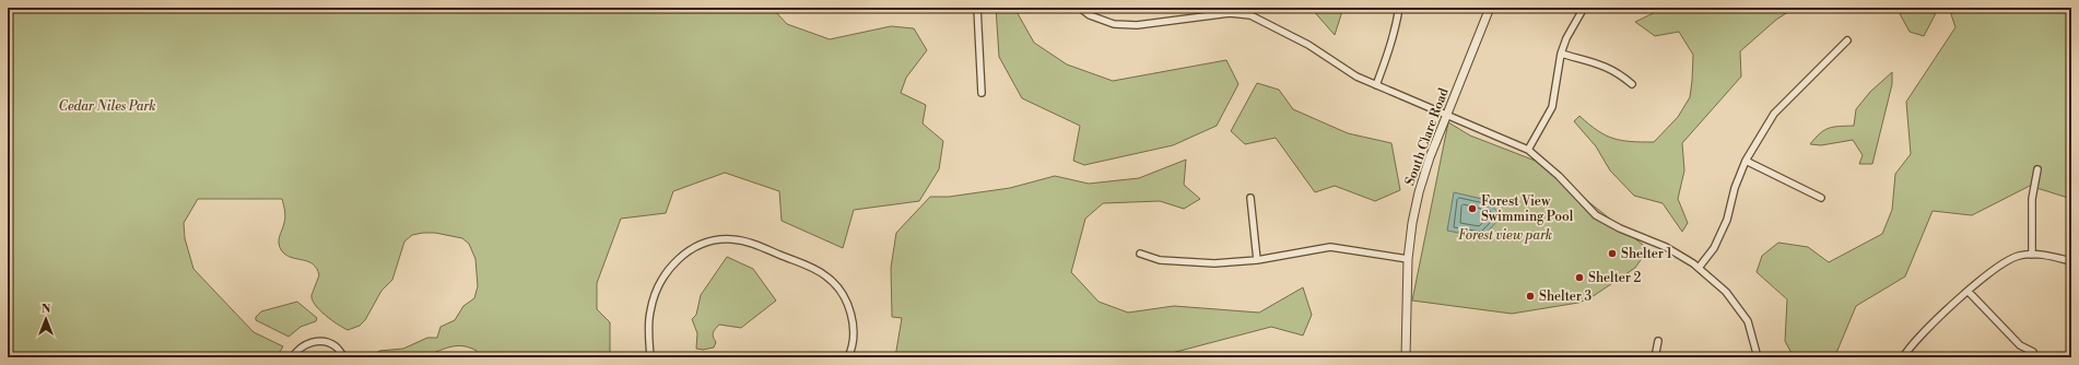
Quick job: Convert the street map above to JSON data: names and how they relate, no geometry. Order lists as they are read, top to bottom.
{
  "streets": {
    "street": ["South Clare Road"]
  },
  "parks": ["Cedar Niles Park", "Forest view park"],
  "places": [
    "Forest View Swimming Pool",
    "Shelter 1",
    "Shelter 2",
    "Shelter 3"
  ],
  "north": "top"
}
